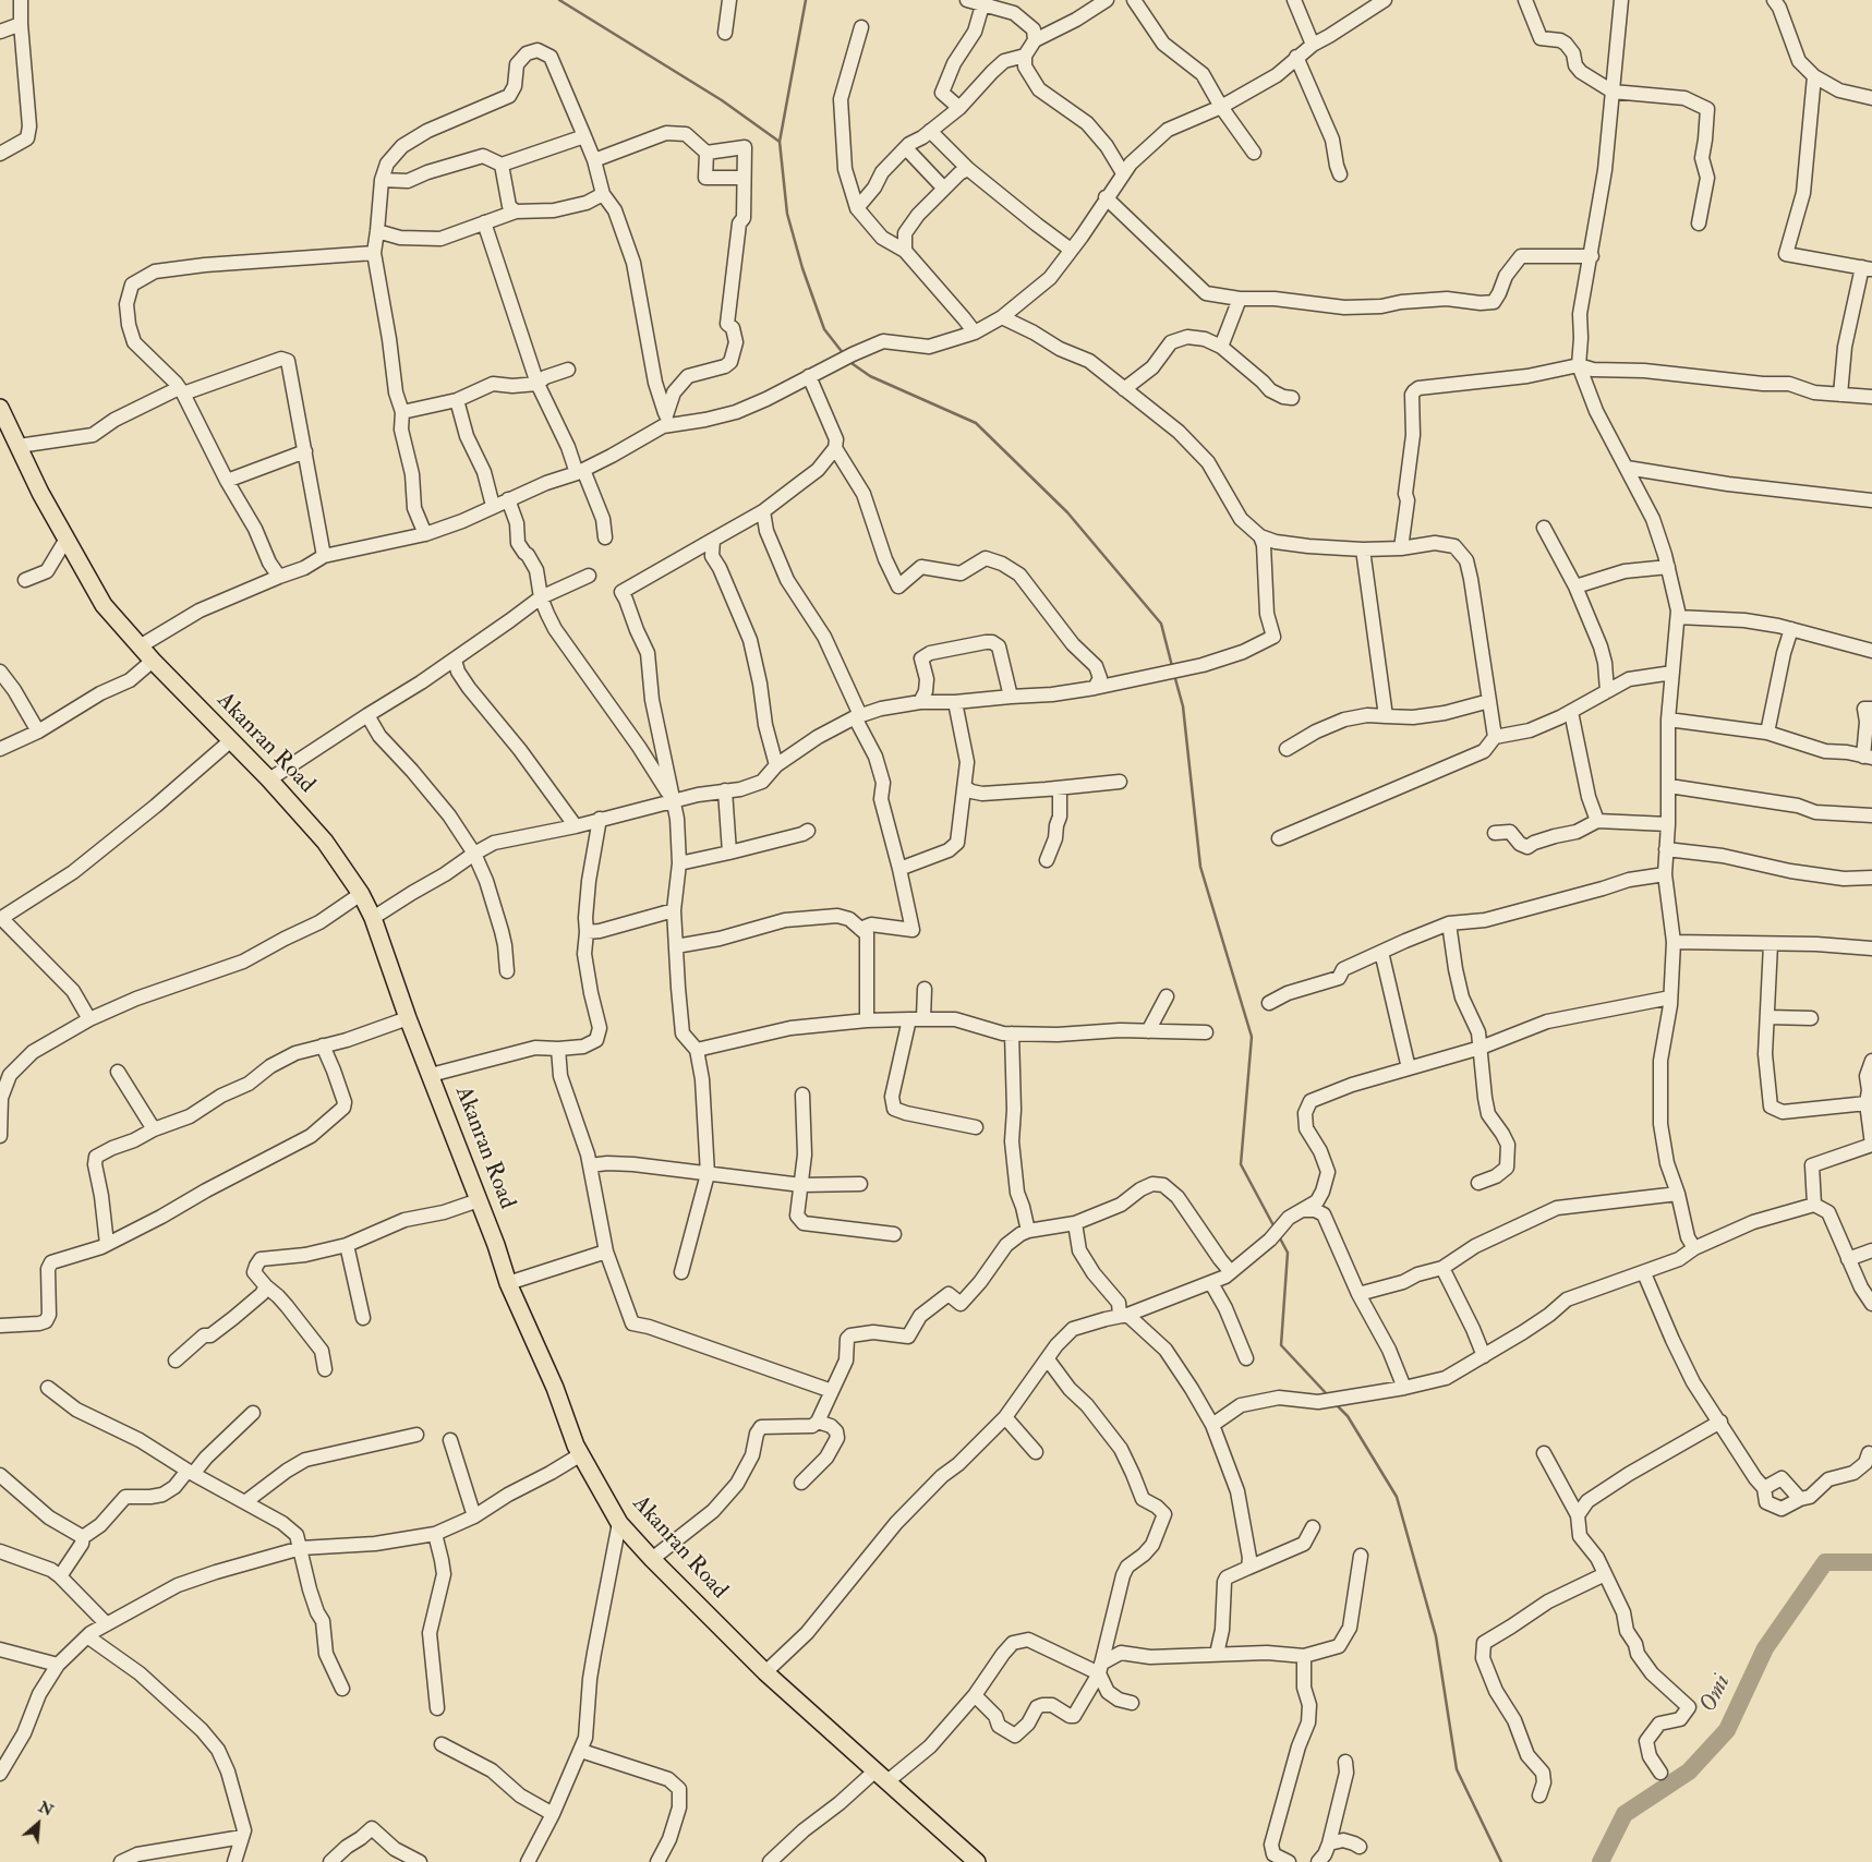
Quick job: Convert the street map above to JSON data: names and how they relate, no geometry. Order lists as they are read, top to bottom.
{
  "streets": {
    "main road": ["Akanran Road"]
  },
  "water": ["Omi"],
  "north": "top right"
}
